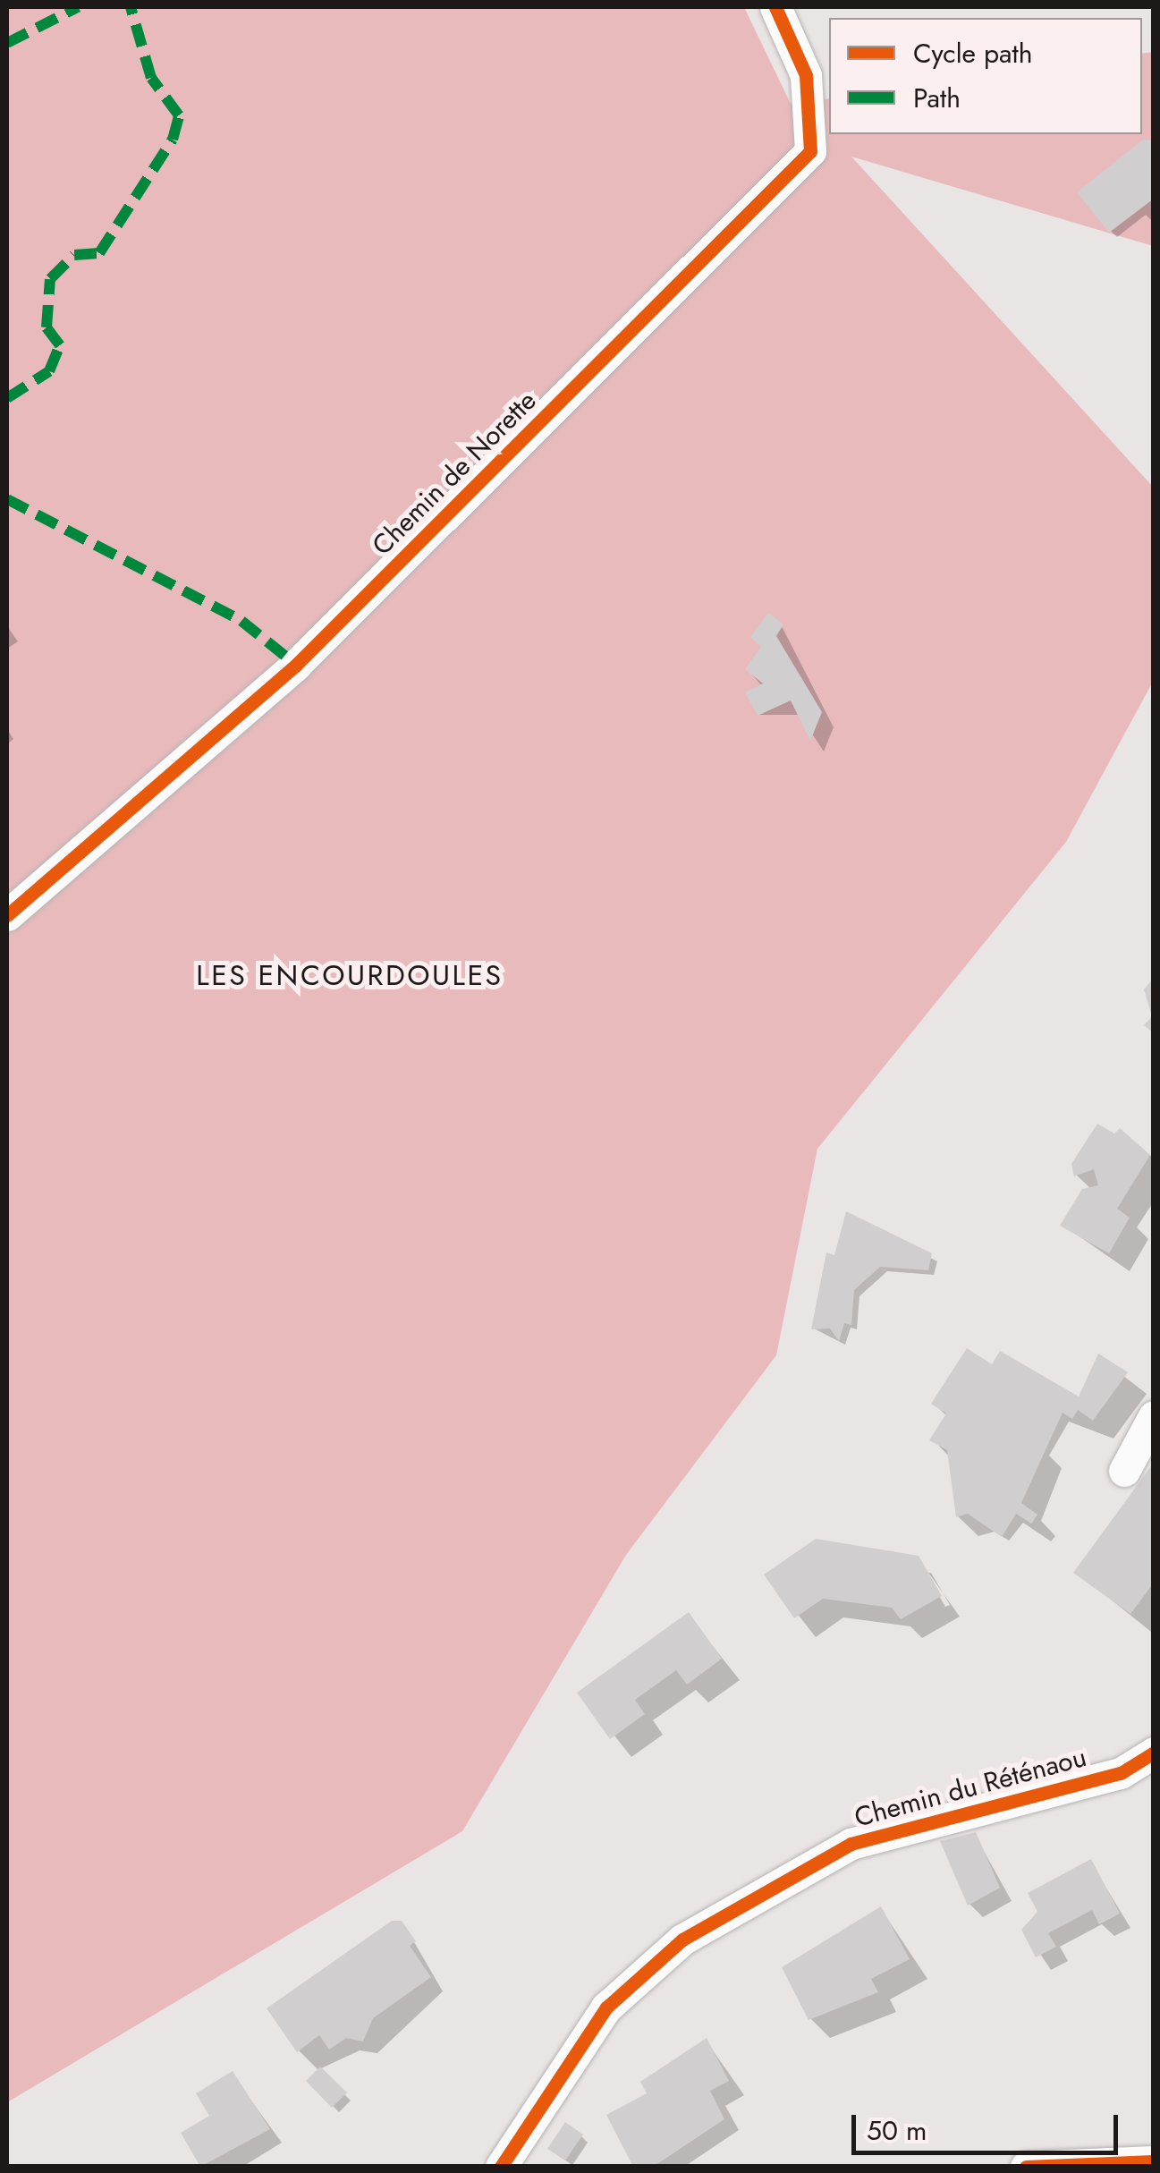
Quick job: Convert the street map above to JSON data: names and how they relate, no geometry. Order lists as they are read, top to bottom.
{
  "streets": {
    "street": ["Chemin de Norette", "Chemin du Réténaou"]
  },
  "districts": ["LES ENCOURDOULES"],
  "legend": ["Cycle path", "Path"],
  "scale_bar": "50 m"
}
